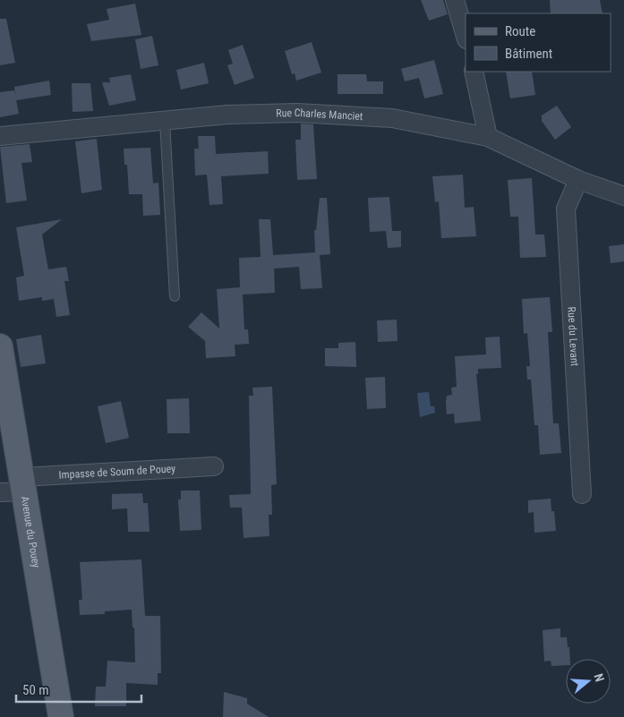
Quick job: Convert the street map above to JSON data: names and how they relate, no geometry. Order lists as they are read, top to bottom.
{
  "streets": {
    "main road": ["Avenue du Pouey"],
    "street": ["Rue Charles Manciet", "Rue du Levant", "Impasse de Soum de Pouey"]
  },
  "crossings": [
    ["Rue Charles Manciet", "Rue du Levant"],
    ["Impasse de Soum de Pouey", "Avenue du Pouey"]
  ],
  "legend": ["Route", "Bâtiment"],
  "scale_bar": "50 m",
  "north": "right"
}
